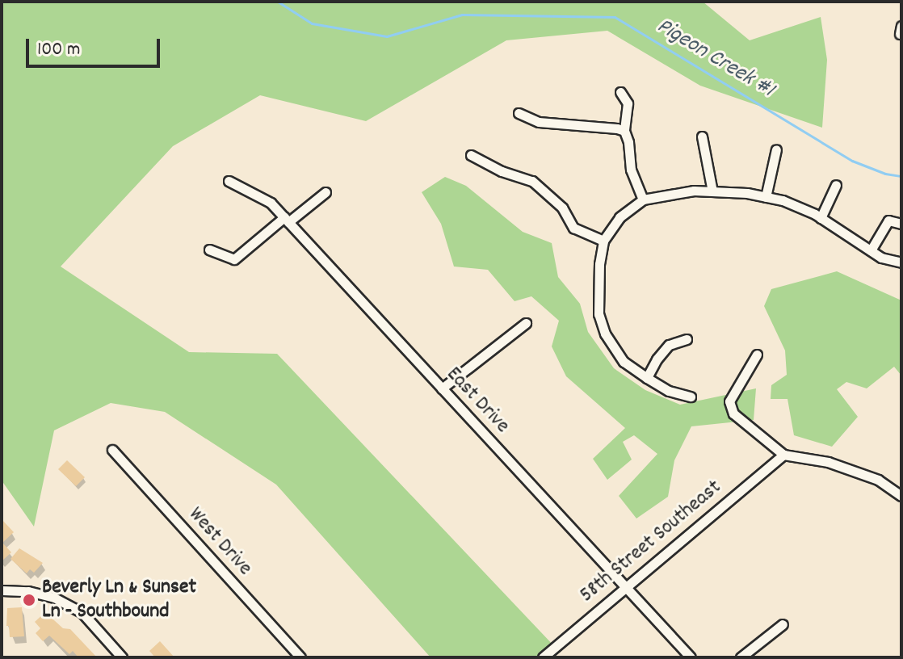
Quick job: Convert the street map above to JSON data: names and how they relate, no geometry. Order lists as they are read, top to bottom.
{
  "streets": {
    "street": ["East Drive", "West Drive", "58th Street Southeast"]
  },
  "crossings": [
    ["East Drive", "58th Street Southeast"]
  ],
  "water": ["Pigeon Creek #1"],
  "places": ["Beverly Ln & Sunset Ln - Southbound"],
  "scale_bar": "100 m"
}
